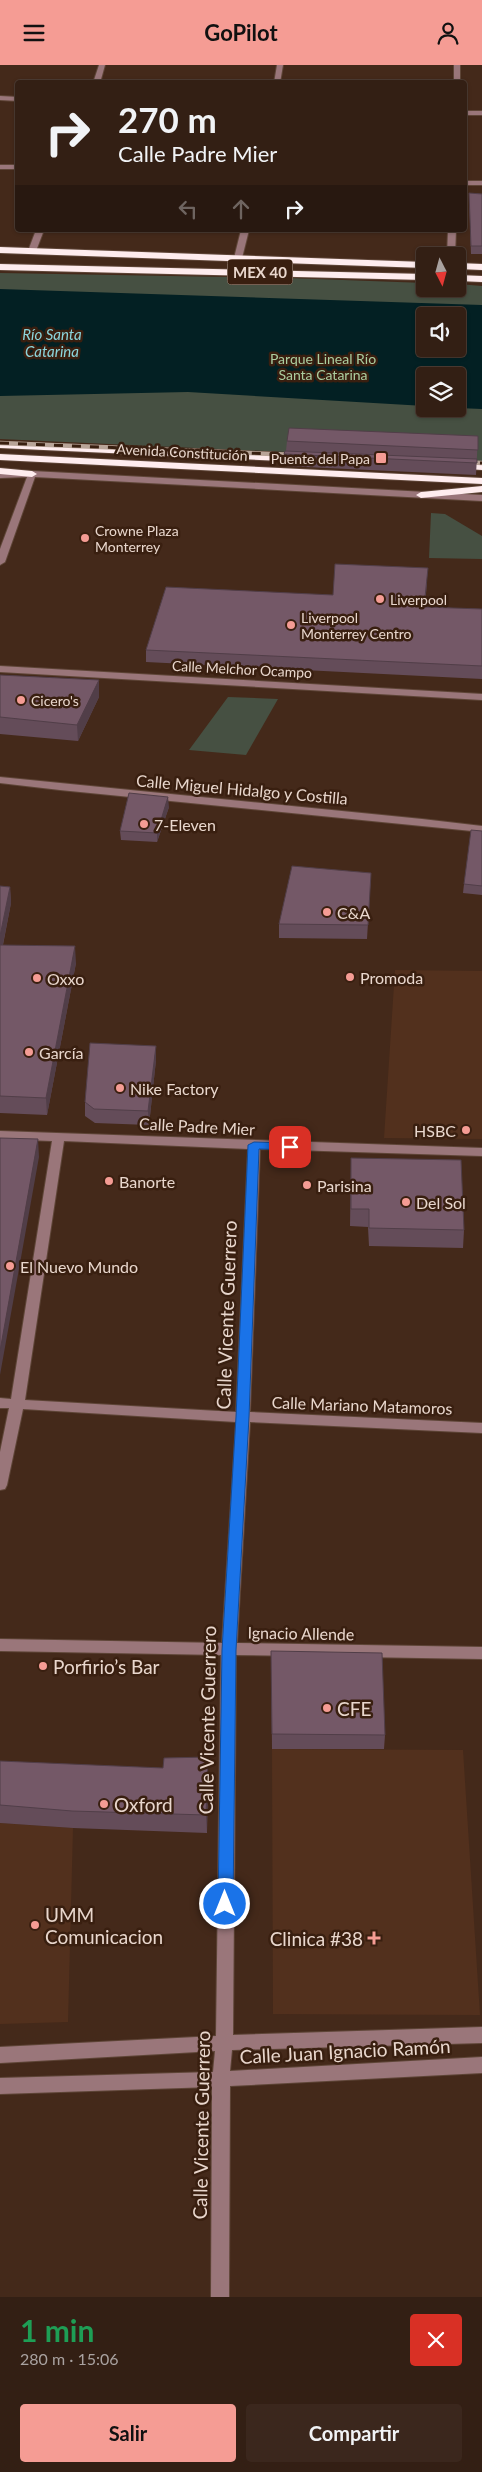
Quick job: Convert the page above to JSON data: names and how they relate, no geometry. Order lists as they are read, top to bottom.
{
  "streets": {
    "highway": ["MEX 40", "Avenida Constitución"],
    "street": [
      "Calle Melchor Ocampo",
      "Calle Miguel Hidalgo y Costilla",
      "Calle Padre Mier",
      "Calle Vicente Guerrero",
      "Calle Mariano Matamoros",
      "Ignacio Allende",
      "Calle Juan Ignacio Ramón"
    ]
  },
  "crossings": [
    ["Calle Padre Mier", "Calle Vicente Guerrero"],
    ["Calle Vicente Guerrero", "Calle Mariano Matamoros"],
    ["Calle Vicente Guerrero", "Ignacio Allende"],
    ["Calle Vicente Guerrero", "Calle Juan Ignacio Ramón"]
  ],
  "water": ["Río Santa Catarina"],
  "parks": ["Parque Lineal Río Santa Catarina"],
  "places": {
    "transit": ["Puente del Papa"],
    "other": [
      "Crowne Plaza Monterrey",
      "Liverpool",
      "Liverpool Monterrey Centro",
      "Cicero's",
      "7-Eleven",
      "C&A",
      "Promoda",
      "Oxxo",
      "García",
      "Nike Factory",
      "HSBC",
      "Banorte",
      "Parisina",
      "Del Sol",
      "El Nuevo Mundo",
      "Porfirio’s Bar",
      "CFE",
      "Oxford",
      "UMM Comunicacion"
    ],
    "health": ["Clinica #38"]
  },
  "north": "bottom",
  "page": {
    "header": "GoPilot",
    "turn": ["270 m", "Calle Padre Mier"],
    "heading": ["1 min", "280 m · 15:06"],
    "buttons": ["Salir", "Compartir"]
  }
}
